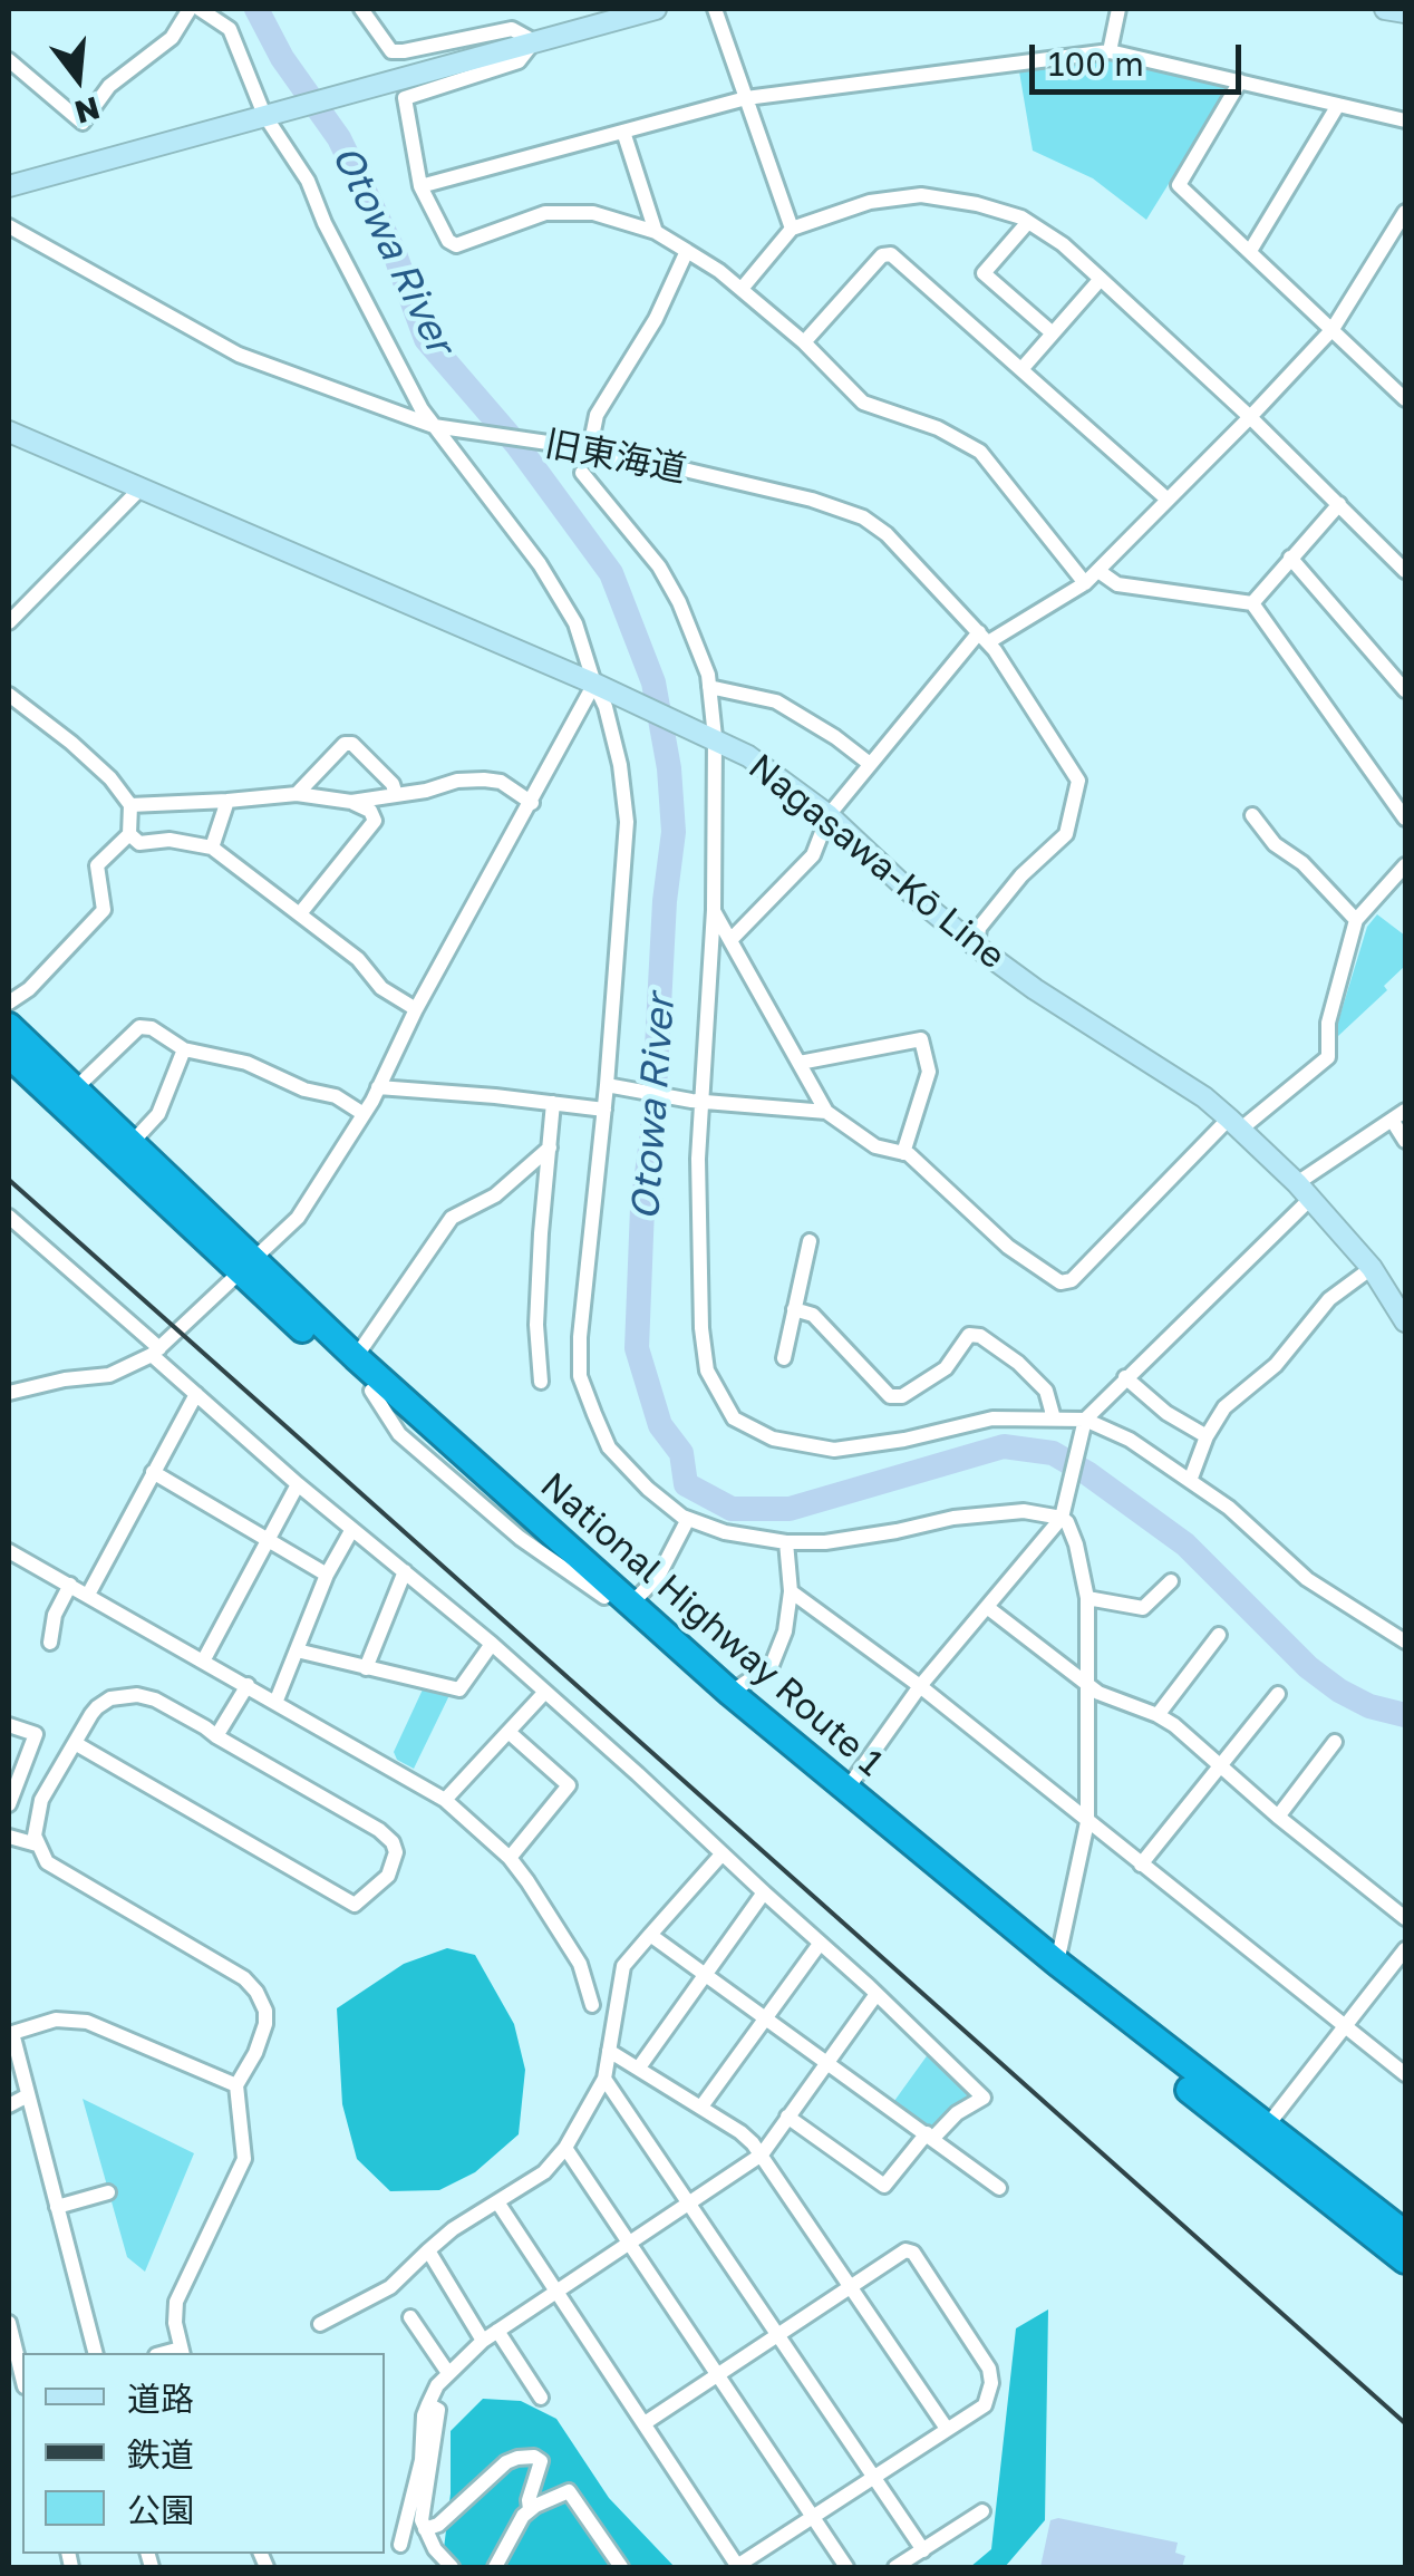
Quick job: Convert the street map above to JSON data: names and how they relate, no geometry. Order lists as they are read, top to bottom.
{
  "streets": {
    "highway": ["National Highway Route 1"],
    "main road": ["Nagasawa-Kō Line"],
    "street": ["旧東海道"]
  },
  "crossings": [
    ["旧東海道", "Nagasawa-Kō Line"]
  ],
  "water": ["Otowa River"],
  "legend": ["道路", "鉄道", "公園"],
  "scale_bar": "100 m",
  "north": "bottom"
}
